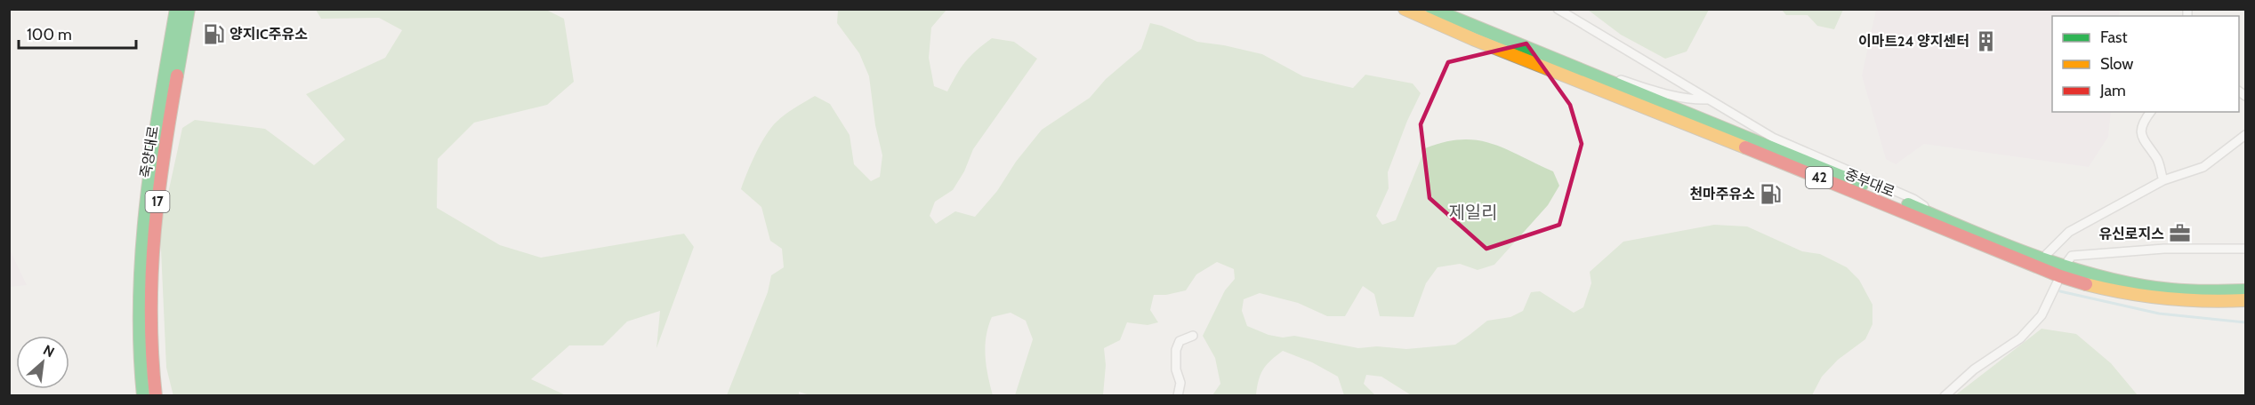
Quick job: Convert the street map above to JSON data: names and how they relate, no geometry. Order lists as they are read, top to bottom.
{
  "streets": {
    "main road": [
      "죽양대로",
      "42",
      "중부대로",
      "17"
    ]
  },
  "districts": ["제일리"],
  "places": {
    "fuel station": ["양지IC주유소", "천마주유소"],
    "building": ["이마트24 양지센터"],
    "office": ["유신로지스"]
  },
  "legend": ["Fast", "Slow", "Jam"],
  "scale_bar": "100 m",
  "north": "top right"
}
